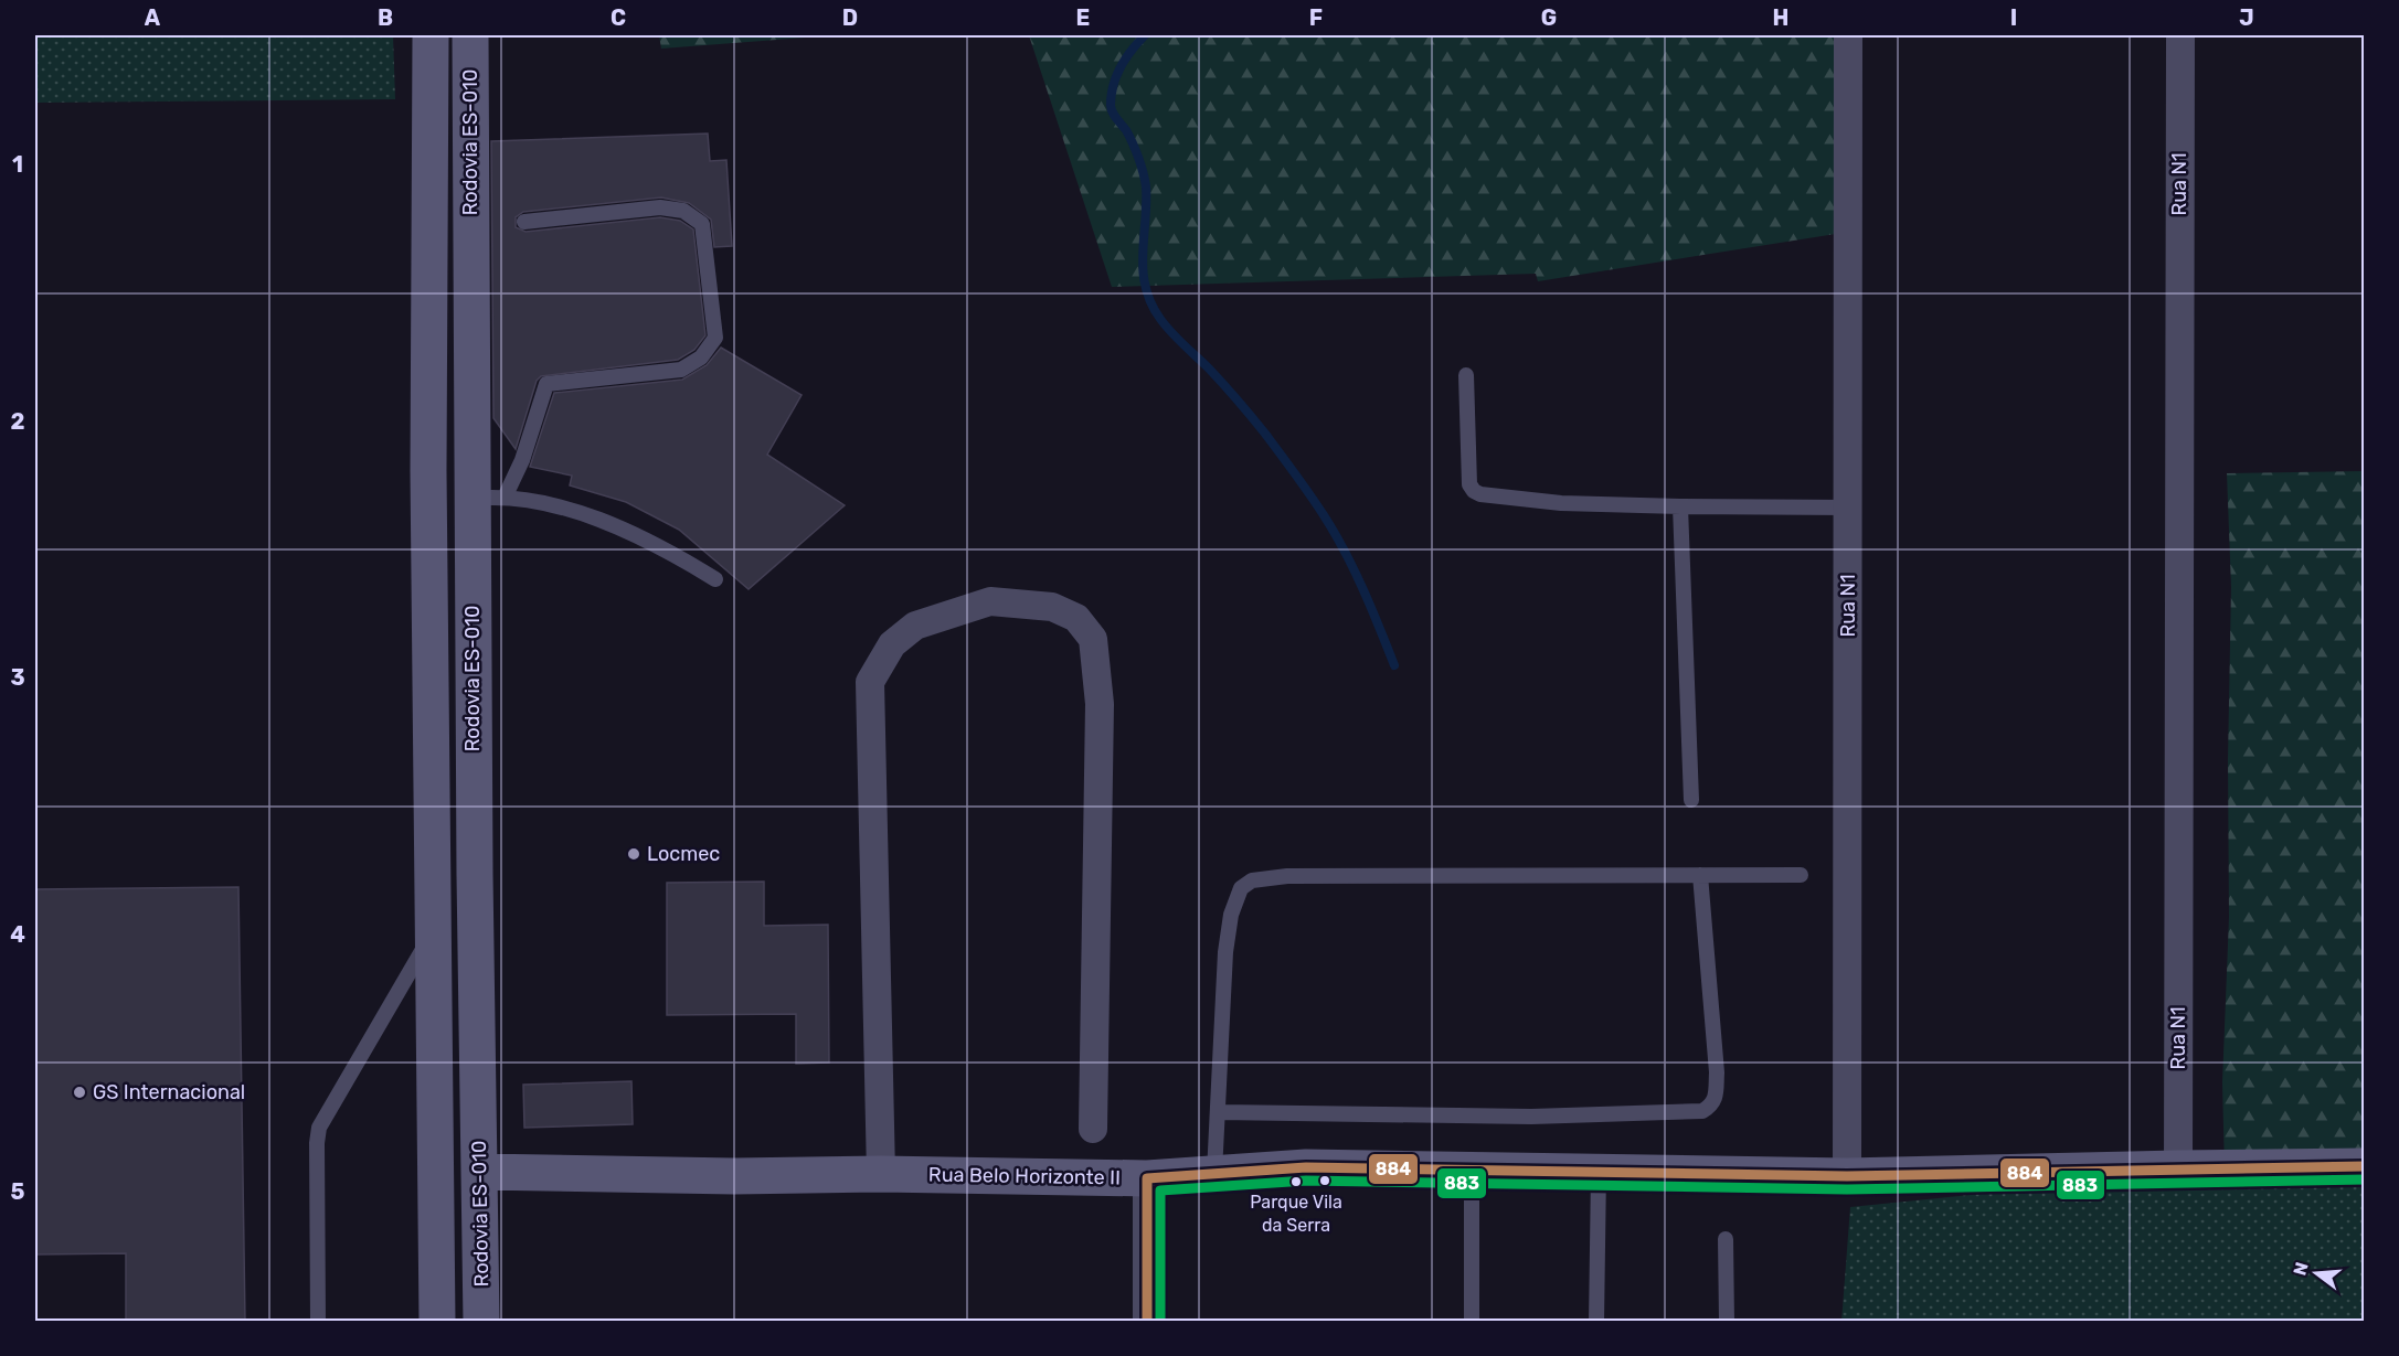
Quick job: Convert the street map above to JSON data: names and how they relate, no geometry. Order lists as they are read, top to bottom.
{
  "streets": {
    "main road": ["Rodovia ES-010", "Rua Belo Horizonte II"],
    "street": ["Rua N1"]
  },
  "crossings": [
    ["Rodovia ES-010", "Rua Belo Horizonte II"],
    ["Rua N1", "Rua Belo Horizonte II"]
  ],
  "places": ["Locmec", "GS Internacional", "Parque Vila da Serra"],
  "lines": ["transit line 884", "transit line 883"],
  "north": "left",
  "grid": {
    "columns": [
      "A",
      "B",
      "C",
      "D",
      "E",
      "F",
      "G",
      "H",
      "I",
      "J"
    ],
    "rows": [
      "1",
      "2",
      "3",
      "4",
      "5"
    ]
  }
}
